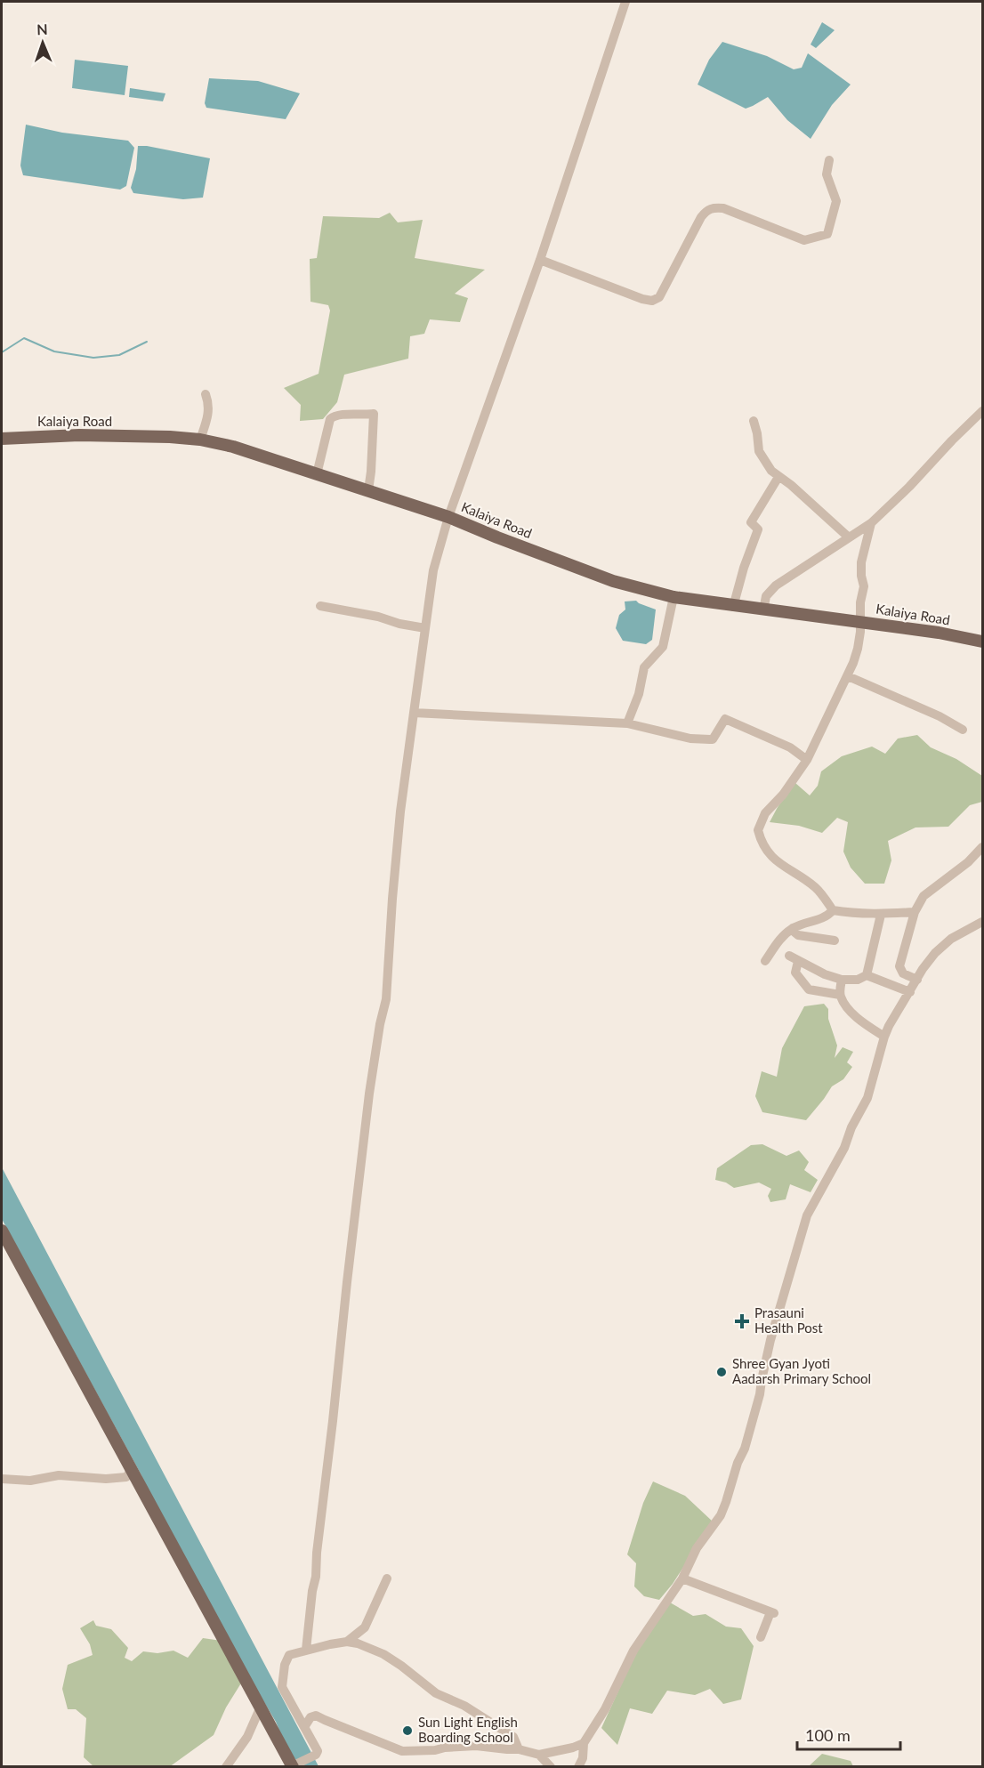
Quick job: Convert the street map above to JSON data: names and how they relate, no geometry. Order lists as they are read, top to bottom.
{
  "streets": {
    "main road": ["Kalaiya Road"]
  },
  "places": {
    "health": ["Prasauni Health Post"],
    "other": ["Shree Gyan Jyoti Aadarsh Primary School", "Sun Light English Boarding School"]
  },
  "scale_bar": "100 m",
  "north": "top"
}
